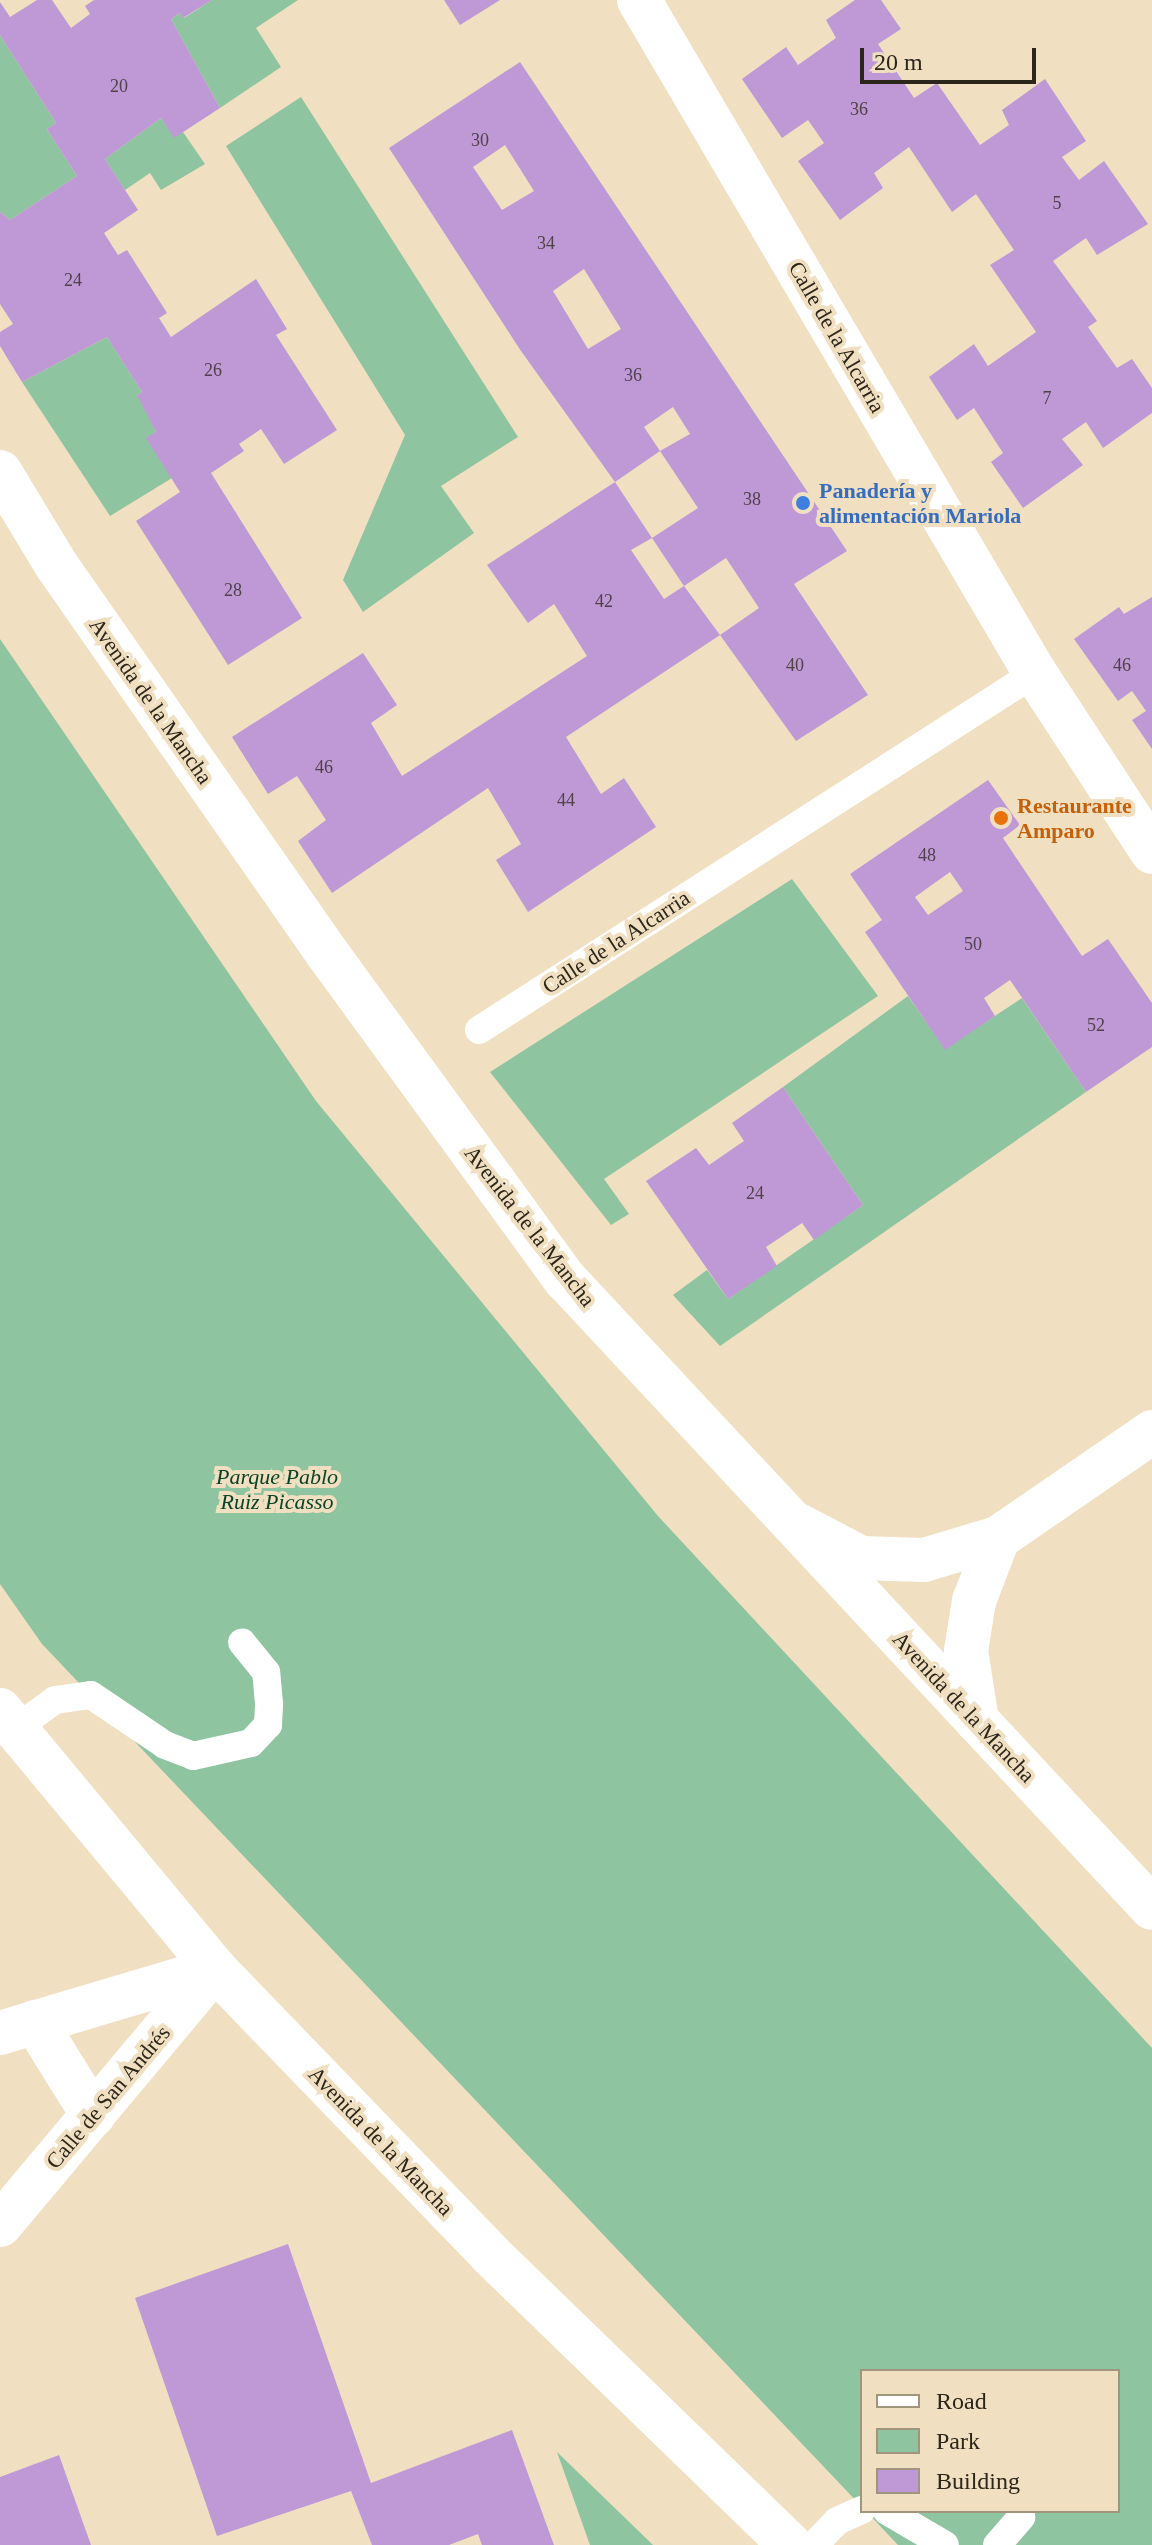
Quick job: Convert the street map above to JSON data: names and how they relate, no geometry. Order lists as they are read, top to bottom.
{
  "streets": {
    "main road": ["Calle de la Alcarria", "Avenida de la Mancha", "Calle de San Andrés"]
  },
  "crossings": [
    ["Avenida de la Mancha", "Calle de San Andrés"]
  ],
  "parks": ["Parque Pablo Ruiz Picasso"],
  "places": ["Panadería y alimentación Mariola", "Restaurante Amparo"],
  "house_numbers": [
    "20",
    "36",
    "30",
    "5",
    "34",
    "24",
    "26",
    "36",
    "7",
    "38",
    "28",
    "42",
    "40",
    "46",
    "46",
    "44",
    "48",
    "50",
    "52",
    "24"
  ],
  "legend": ["Road", "Park", "Building"],
  "scale_bar": "20 m"
}
